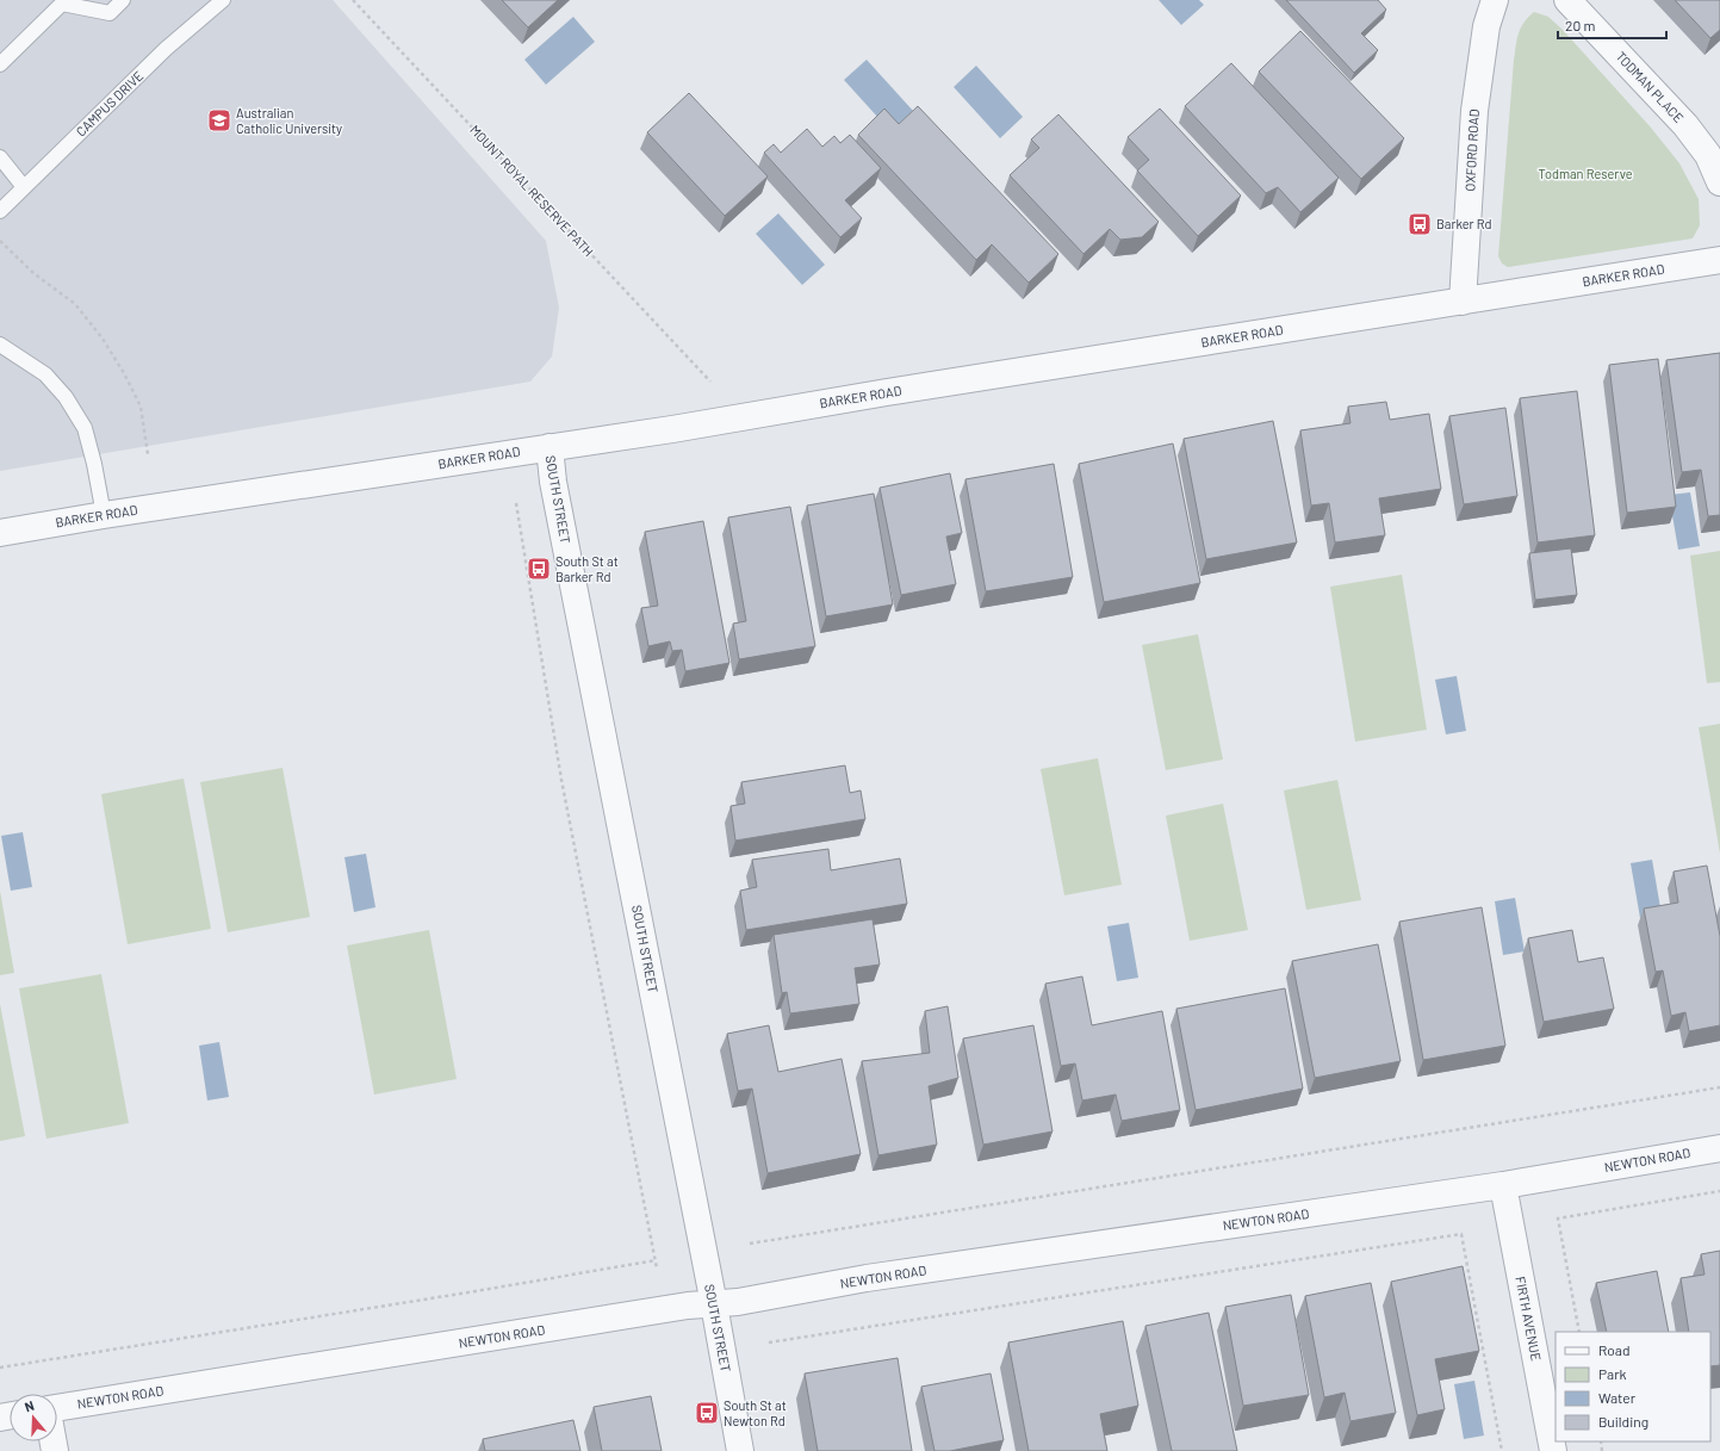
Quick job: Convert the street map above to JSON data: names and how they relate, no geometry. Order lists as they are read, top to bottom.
{
  "streets": {
    "street": [
      "TODMAN PLACE",
      "OXFORD ROAD",
      "BARKER ROAD",
      "SOUTH STREET",
      "NEWTON ROAD",
      "FIRTH AVENUE"
    ],
    "lane": ["CAMPUS DRIVE"],
    "path": ["MOUNT ROYAL RESERVE PATH"]
  },
  "crossings": [
    ["OXFORD ROAD", "BARKER ROAD"],
    ["BARKER ROAD", "SOUTH STREET"],
    ["SOUTH STREET", "NEWTON ROAD"],
    ["NEWTON ROAD", "FIRTH AVENUE"]
  ],
  "parks": ["Todman Reserve"],
  "places": {
    "school or university": ["Australian Catholic University"],
    "bus stop": ["Barker Rd", "South St at Barker Rd", "South St at Newton Rd"]
  },
  "legend": [
    "Road",
    "Park",
    "Water",
    "Building"
  ],
  "scale_bar": "20 m",
  "north": "top"
}
